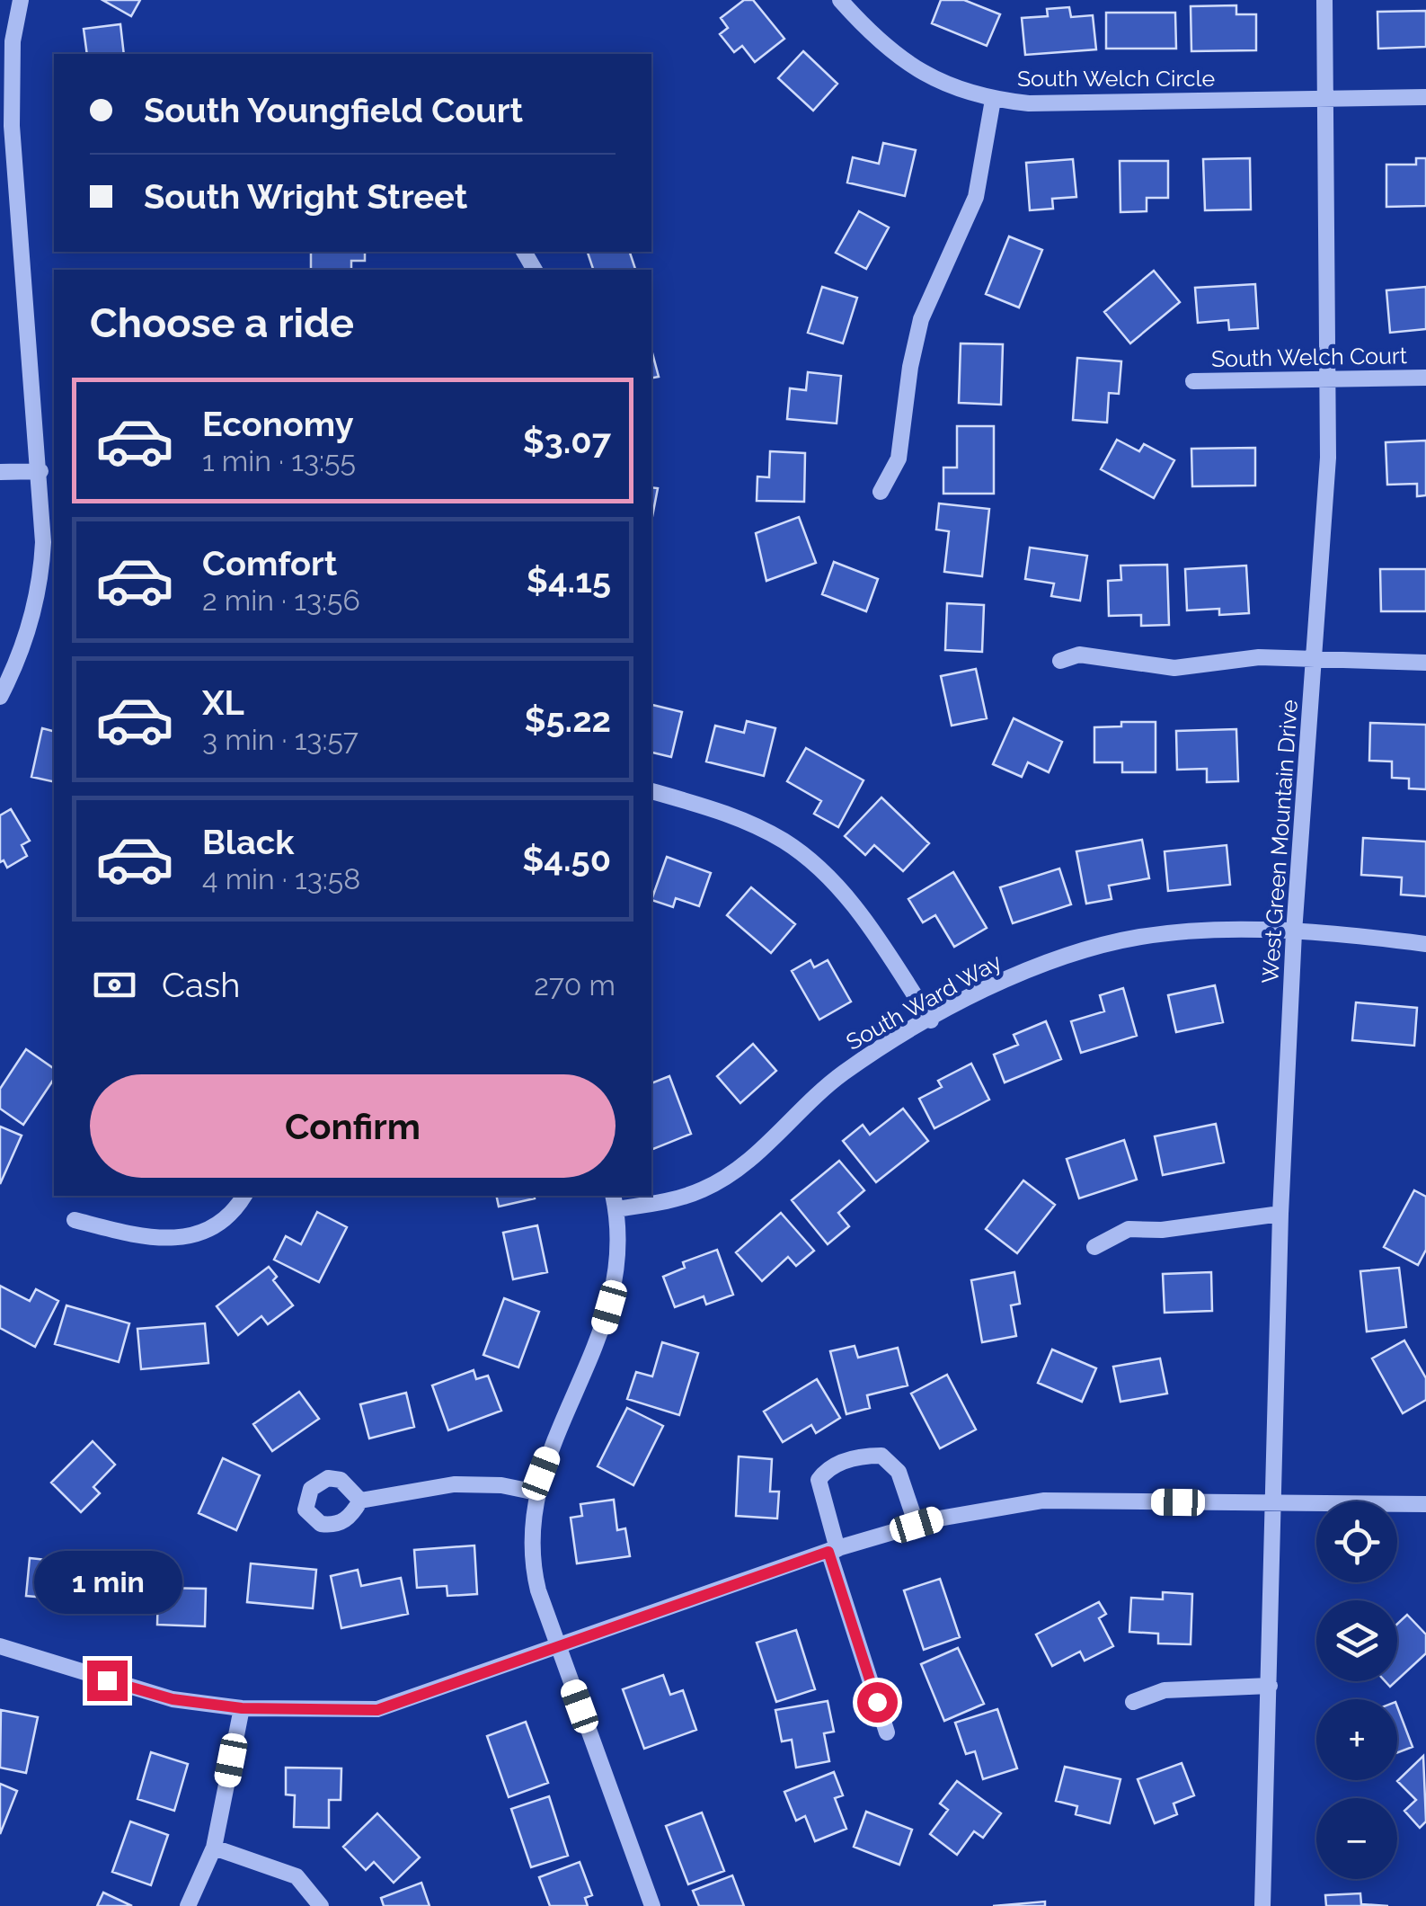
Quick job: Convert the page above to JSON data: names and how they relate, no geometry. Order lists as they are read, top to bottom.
{
  "streets": {
    "street": [
      "South Welch Circle",
      "South Welch Court",
      "West Green Mountain Drive",
      "South Ward Way"
    ]
  },
  "crossings": [
    ["South Welch Circle", "West Green Mountain Drive"],
    ["South Welch Court", "West Green Mountain Drive"],
    ["West Green Mountain Drive", "South Ward Way"]
  ],
  "page": {
    "banner": ["South Youngfield Court", "South Wright Street"],
    "heading": "Choose a ride",
    "list": [
      {
        "name": "Economy",
        "note": "1 min · 13:55",
        "value": "$3.07"
      },
      {
        "name": "Comfort",
        "note": "2 min · 13:56",
        "value": "$4.15"
      },
      {
        "name": "XL",
        "note": "3 min · 13:57",
        "value": "$5.22"
      },
      {
        "name": "Black",
        "note": "4 min · 13:58",
        "value": "$4.50"
      }
    ],
    "pay": ["Cash", "270 m"],
    "buttons": "Confirm",
    "map_buttons": ["+", "−"],
    "bubble": "1 min"
  }
}
